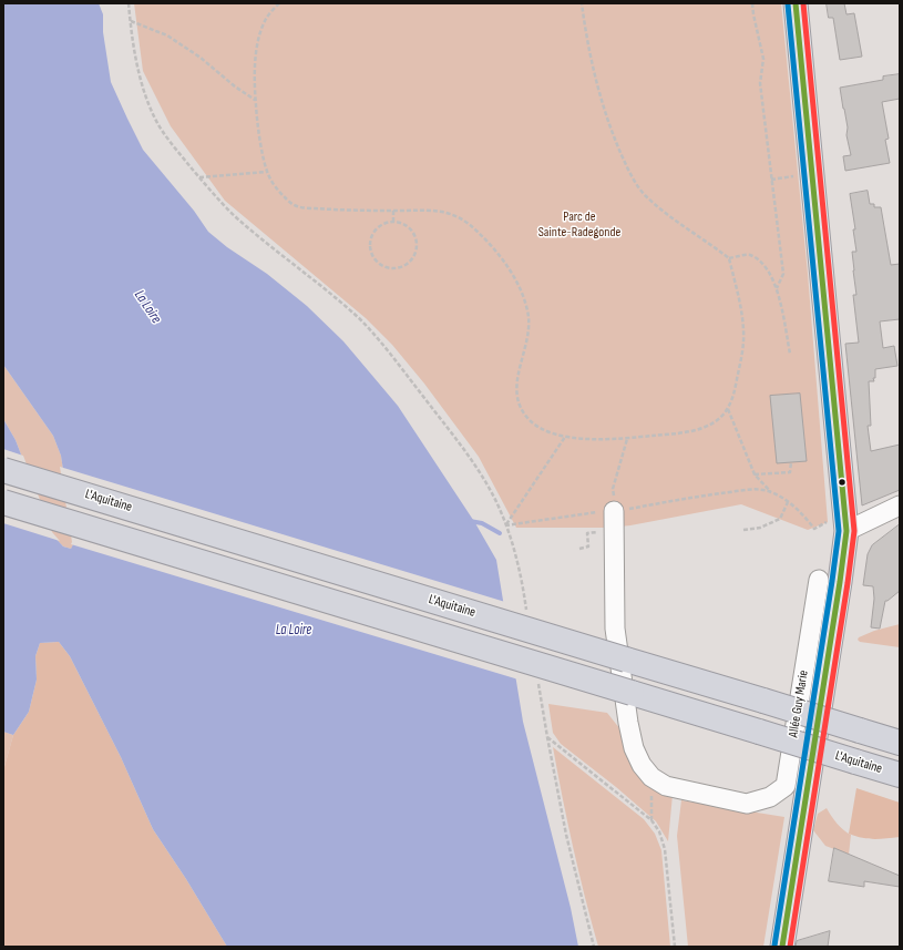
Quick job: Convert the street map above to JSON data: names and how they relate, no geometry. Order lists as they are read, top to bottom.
{
  "streets": {
    "highway": ["L'Aquitaine"],
    "street": ["Allée Guy Marie"]
  },
  "water": ["La Loire"],
  "parks": ["Parc de Sainte-Radegonde"]
}
